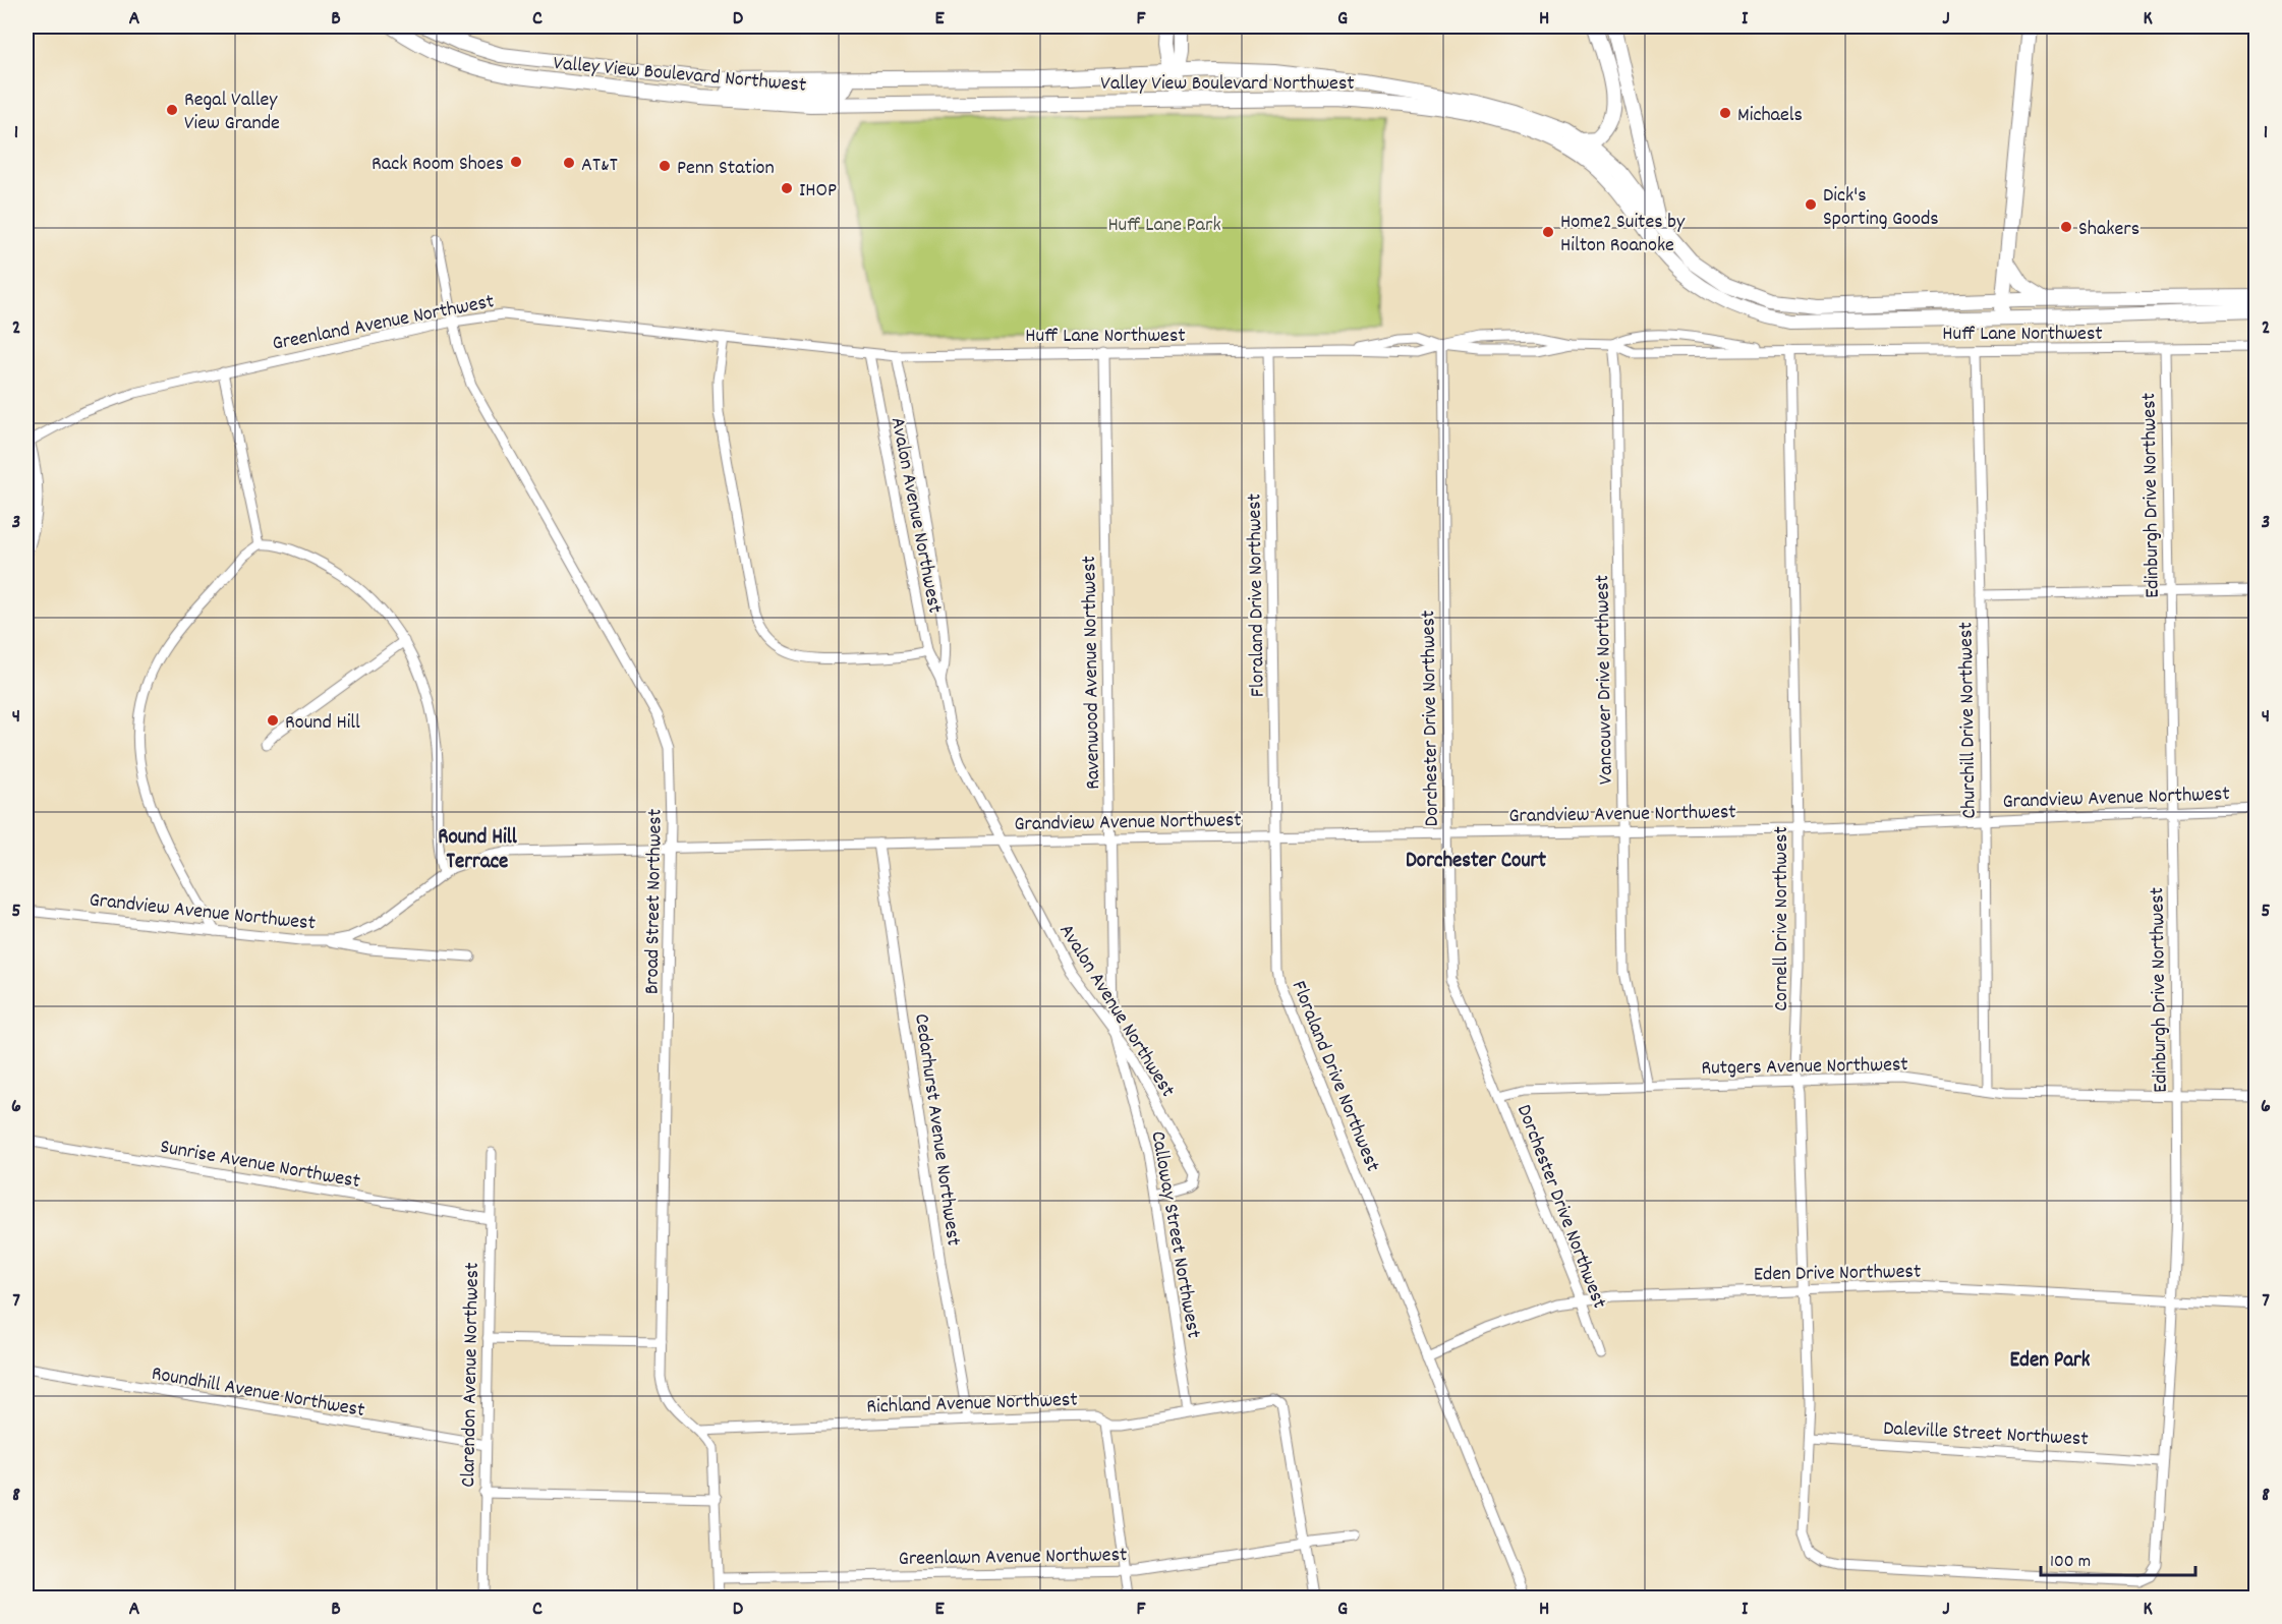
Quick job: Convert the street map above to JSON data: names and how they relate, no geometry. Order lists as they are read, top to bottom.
{
  "streets": {
    "main road": ["Valley View Boulevard Northwest"],
    "street": [
      "Greenland Avenue Northwest",
      "Huff Lane Northwest",
      "Edinburgh Drive Northwest",
      "Avalon Avenue Northwest",
      "Floraland Drive Northwest",
      "Ravenwood Avenue Northwest",
      "Vancouver Drive Northwest",
      "Dorchester Drive Northwest",
      "Churchill Drive Northwest",
      "Grandview Avenue Northwest",
      "Broad Street Northwest",
      "Cornell Drive Northwest",
      "Rutgers Avenue Northwest",
      "Cedarhurst Avenue Northwest",
      "Sunrise Avenue Northwest",
      "Calloway Street Northwest",
      "Eden Drive Northwest",
      "Clarendon Avenue Northwest",
      "Roundhill Avenue Northwest",
      "Richland Avenue Northwest",
      "Daleville Street Northwest",
      "Greenlawn Avenue Northwest"
    ]
  },
  "crossings": [
    ["Greenland Avenue Northwest", "Huff Lane Northwest"],
    ["Greenland Avenue Northwest", "Avalon Avenue Northwest"],
    ["Greenland Avenue Northwest", "Broad Street Northwest"],
    ["Huff Lane Northwest", "Edinburgh Drive Northwest"],
    ["Huff Lane Northwest", "Avalon Avenue Northwest"],
    ["Huff Lane Northwest", "Floraland Drive Northwest"],
    ["Huff Lane Northwest", "Ravenwood Avenue Northwest"],
    ["Huff Lane Northwest", "Vancouver Drive Northwest"],
    ["Huff Lane Northwest", "Dorchester Drive Northwest"],
    ["Huff Lane Northwest", "Churchill Drive Northwest"],
    ["Huff Lane Northwest", "Cornell Drive Northwest"],
    ["Edinburgh Drive Northwest", "Grandview Avenue Northwest"],
    ["Edinburgh Drive Northwest", "Cornell Drive Northwest"],
    ["Edinburgh Drive Northwest", "Rutgers Avenue Northwest"],
    ["Edinburgh Drive Northwest", "Eden Drive Northwest"],
    ["Edinburgh Drive Northwest", "Daleville Street Northwest"],
    ["Avalon Avenue Northwest", "Ravenwood Avenue Northwest"],
    ["Avalon Avenue Northwest", "Grandview Avenue Northwest"],
    ["Avalon Avenue Northwest", "Calloway Street Northwest"],
    ["Floraland Drive Northwest", "Grandview Avenue Northwest"],
    ["Floraland Drive Northwest", "Eden Drive Northwest"],
    ["Ravenwood Avenue Northwest", "Grandview Avenue Northwest"],
    ["Ravenwood Avenue Northwest", "Calloway Street Northwest"],
    ["Vancouver Drive Northwest", "Grandview Avenue Northwest"],
    ["Vancouver Drive Northwest", "Rutgers Avenue Northwest"],
    ["Dorchester Drive Northwest", "Grandview Avenue Northwest"],
    ["Dorchester Drive Northwest", "Rutgers Avenue Northwest"],
    ["Dorchester Drive Northwest", "Eden Drive Northwest"],
    ["Churchill Drive Northwest", "Grandview Avenue Northwest"],
    ["Churchill Drive Northwest", "Rutgers Avenue Northwest"],
    ["Grandview Avenue Northwest", "Broad Street Northwest"],
    ["Grandview Avenue Northwest", "Cornell Drive Northwest"],
    ["Grandview Avenue Northwest", "Cedarhurst Avenue Northwest"],
    ["Broad Street Northwest", "Richland Avenue Northwest"],
    ["Broad Street Northwest", "Greenlawn Avenue Northwest"],
    ["Cornell Drive Northwest", "Rutgers Avenue Northwest"],
    ["Cornell Drive Northwest", "Eden Drive Northwest"],
    ["Cornell Drive Northwest", "Daleville Street Northwest"],
    ["Cedarhurst Avenue Northwest", "Richland Avenue Northwest"],
    ["Sunrise Avenue Northwest", "Clarendon Avenue Northwest"],
    ["Calloway Street Northwest", "Richland Avenue Northwest"],
    ["Clarendon Avenue Northwest", "Roundhill Avenue Northwest"],
    ["Richland Avenue Northwest", "Greenlawn Avenue Northwest"]
  ],
  "districts": ["Round Hill Terrace", "Dorchester Court", "Eden Park"],
  "parks": ["Huff Lane Park"],
  "places": [
    "Regal Valley View Grande",
    "Michaels",
    "Rack Room Shoes",
    "AT&T",
    "Penn Station",
    "IHOP",
    "Dick's Sporting Goods",
    "Shakers",
    "Home2 Suites by Hilton Roanoke",
    "Round Hill"
  ],
  "scale_bar": "100 m",
  "grid": {
    "columns": [
      "A",
      "B",
      "C",
      "D",
      "E",
      "F",
      "G",
      "H",
      "I",
      "J",
      "K"
    ],
    "rows": [
      "1",
      "2",
      "3",
      "4",
      "5",
      "6",
      "7",
      "8"
    ]
  }
}
